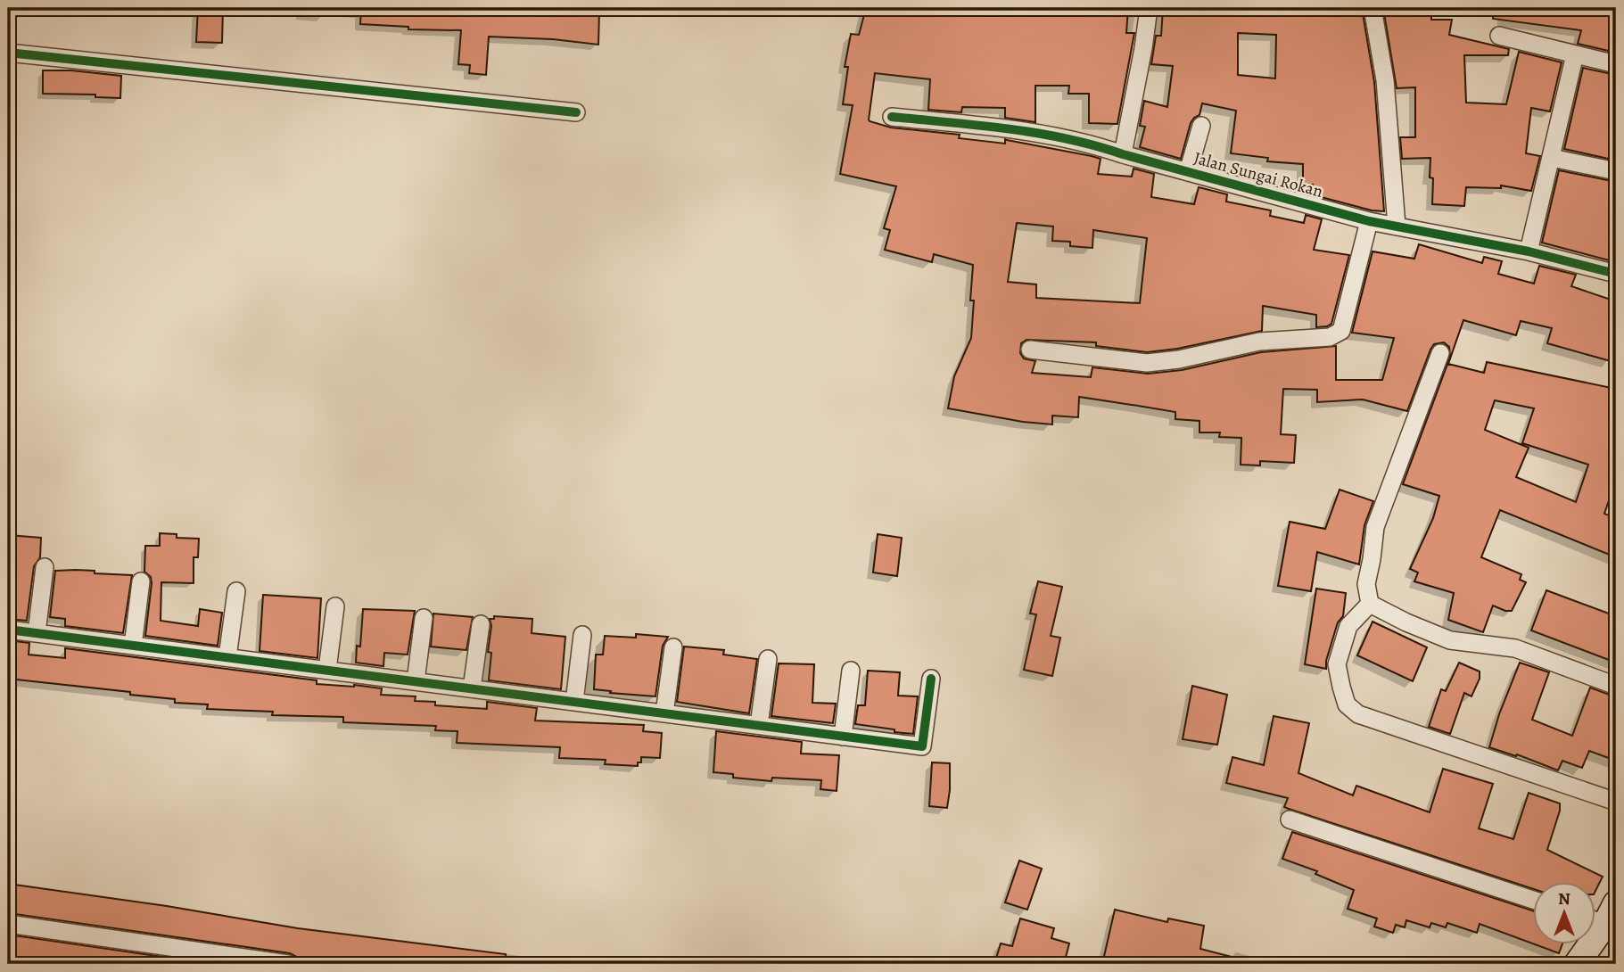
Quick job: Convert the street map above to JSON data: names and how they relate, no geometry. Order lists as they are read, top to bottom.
{
  "streets": {
    "street": ["Jalan Sungai Rokan"]
  },
  "north": "top"
}
